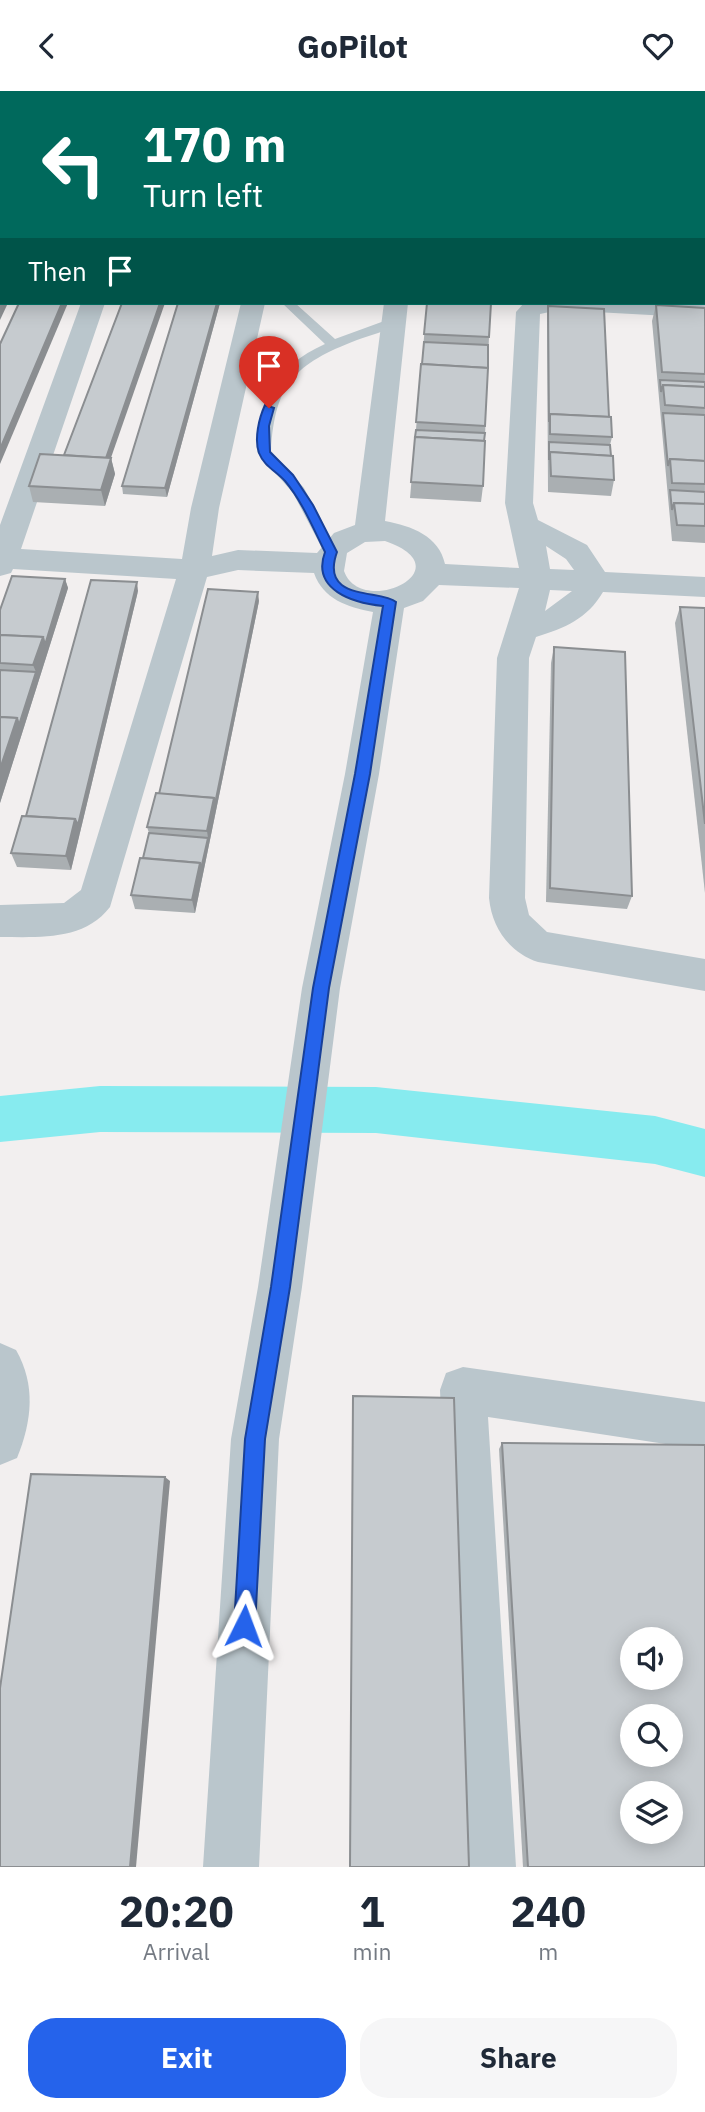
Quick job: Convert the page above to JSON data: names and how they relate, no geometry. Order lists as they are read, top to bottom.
{
  "page": {
    "header": "GoPilot",
    "turn": ["170 m", "Turn left"],
    "then": "Then",
    "eta": [
      "20:20",
      "Arrival",
      "1",
      "min",
      "240",
      "m"
    ],
    "buttons": ["Exit", "Share"]
  }
}
